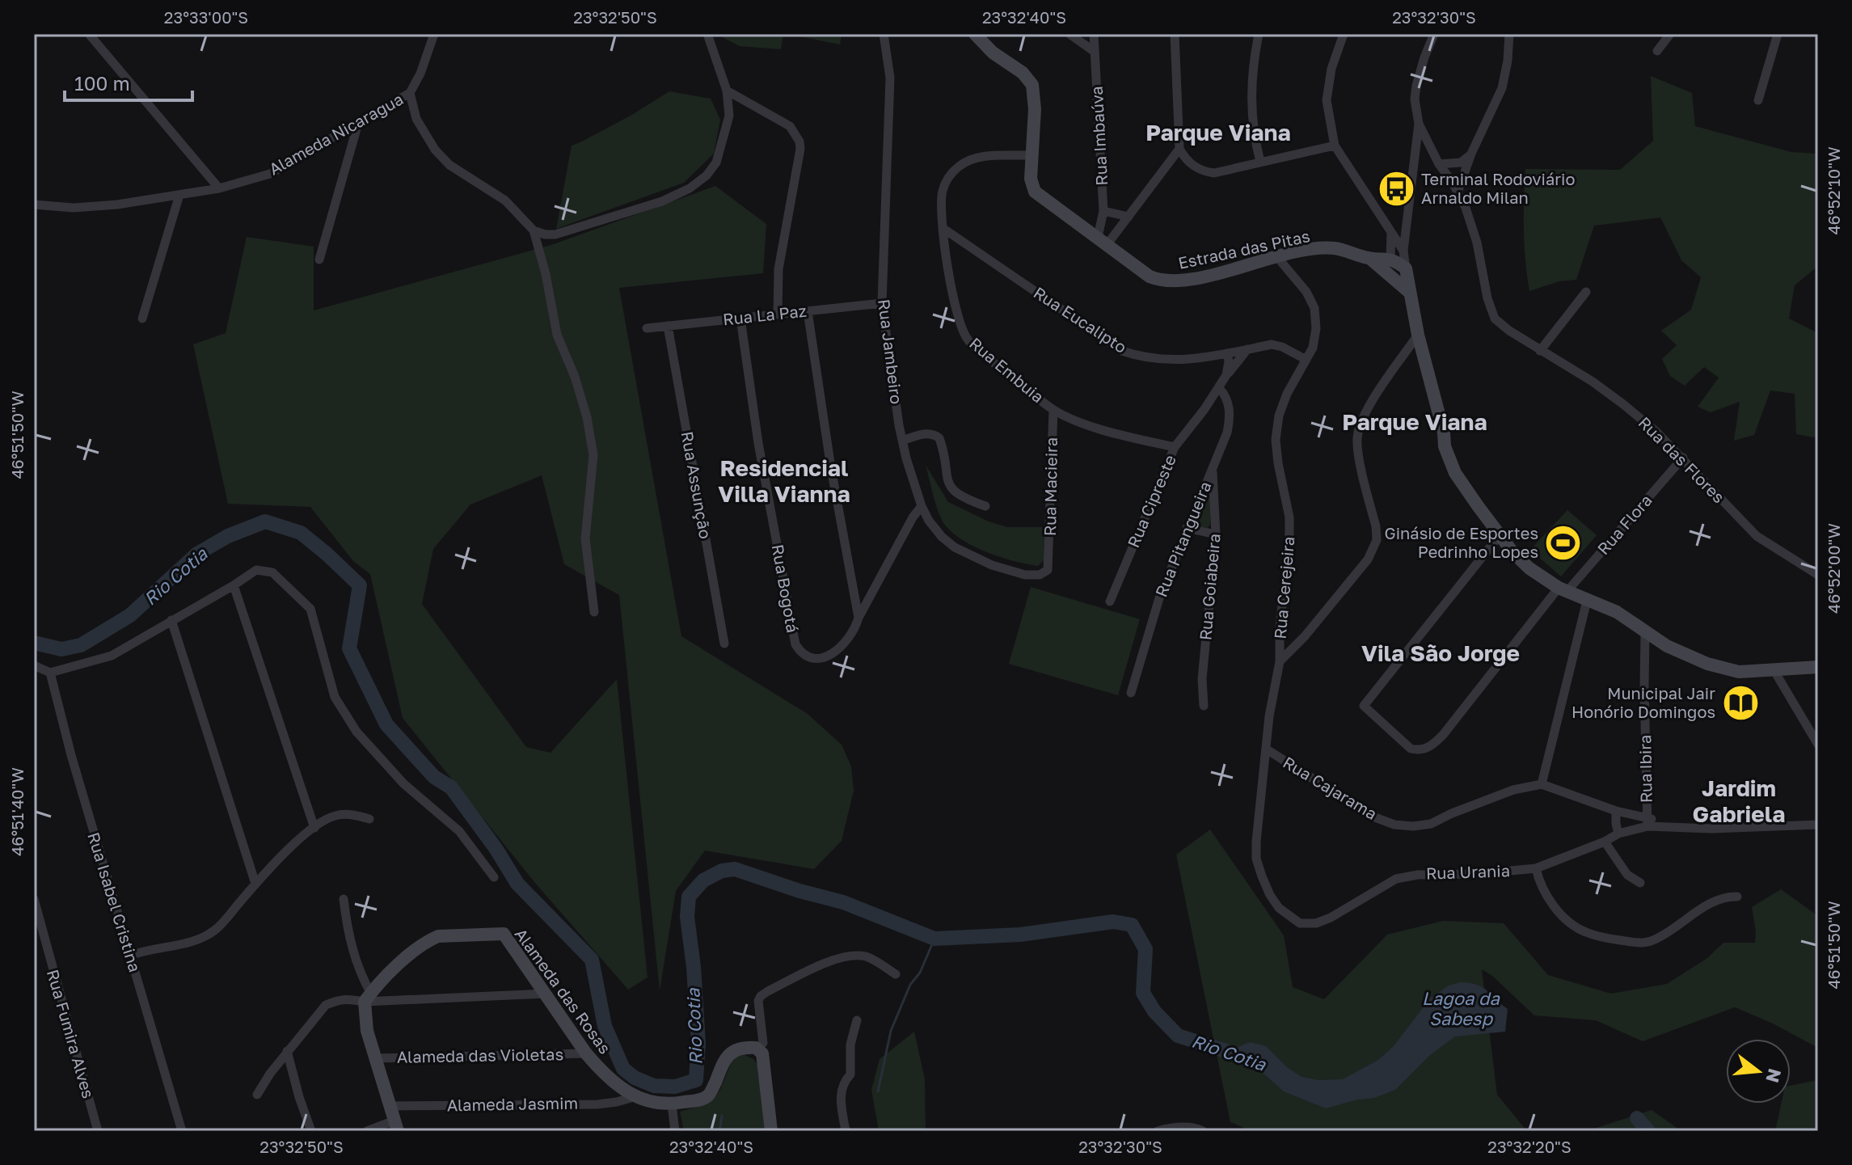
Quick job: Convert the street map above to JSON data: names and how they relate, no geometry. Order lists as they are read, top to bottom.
{
  "streets": {
    "main road": ["Estrada das Pitas", "Alameda das Rosas"],
    "street": [
      "Alameda Nicaragua",
      "Rua Imbaúva",
      "Rua La Paz",
      "Rua Eucalipto",
      "Rua Jambeiro",
      "Rua Embuia",
      "Rua das Flores",
      "Rua Assunção",
      "Rua Macieira",
      "Rua Cipreste",
      "Rua Flora",
      "Rua Pitangueira",
      "Rua Goiabeira",
      "Rua Cerejeira",
      "Rua Bogotá",
      "Rua Ibira",
      "Rua Cajarama",
      "Rua Urania",
      "Rua Isabel Cristina",
      "Rua Fumira Alves",
      "Alameda das Violetas",
      "Alameda Jasmim"
    ]
  },
  "crossings": [
    ["Rua Imbaúva", "Estrada das Pitas"],
    ["Estrada das Pitas", "Rua Embuia"],
    ["Estrada das Pitas", "Rua Cerejeira"],
    ["Rua La Paz", "Rua Jambeiro"],
    ["Rua La Paz", "Rua Assunção"],
    ["Rua La Paz", "Rua Bogotá"],
    ["Rua Eucalipto", "Rua Embuia"],
    ["Rua Eucalipto", "Rua Cipreste"],
    ["Rua Eucalipto", "Rua Cerejeira"],
    ["Rua Jambeiro", "Rua Macieira"],
    ["Rua Jambeiro", "Rua Bogotá"],
    ["Rua Embuia", "Rua Macieira"],
    ["Rua Embuia", "Rua Cipreste"],
    ["Rua das Flores", "Rua Flora"],
    ["Rua Cipreste", "Rua Pitangueira"],
    ["Rua Pitangueira", "Rua Goiabeira"],
    ["Rua Cerejeira", "Rua Cajarama"],
    ["Rua Cerejeira", "Rua Urania"],
    ["Rua Ibira", "Rua Urania"],
    ["Alameda das Rosas", "Alameda das Violetas"],
    ["Alameda das Rosas", "Alameda Jasmim"]
  ],
  "districts": [
    "Parque Viana",
    "Parque Viana",
    "Residencial Villa Vianna",
    "Vila São Jorge",
    "Jardim Gabriela"
  ],
  "water": ["Rio Cotia", "Lagoa da Sabesp"],
  "places": {
    "bus stop": ["Terminal Rodoviário Arnaldo Milan"],
    "sports": ["Ginásio de Esportes Pedrinho Lopes"],
    "library": ["Municipal Jair Honório Domingos"]
  },
  "scale_bar": "100 m",
  "north": "right",
  "coordinates": [
    "23°33'00\"S",
    "23°32'50\"S",
    "23°32'40\"S",
    "23°32'30\"S",
    "46°52'10\"W",
    "46°51'50\"W",
    "46°52'00\"W",
    "46°51'40\"W",
    "23°32'20\"S"
  ]
}
